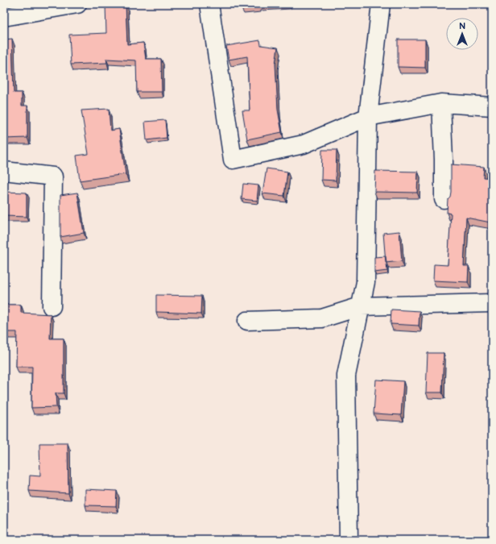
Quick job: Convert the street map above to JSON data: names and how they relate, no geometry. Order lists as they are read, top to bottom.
{
  "north": "top"
}
